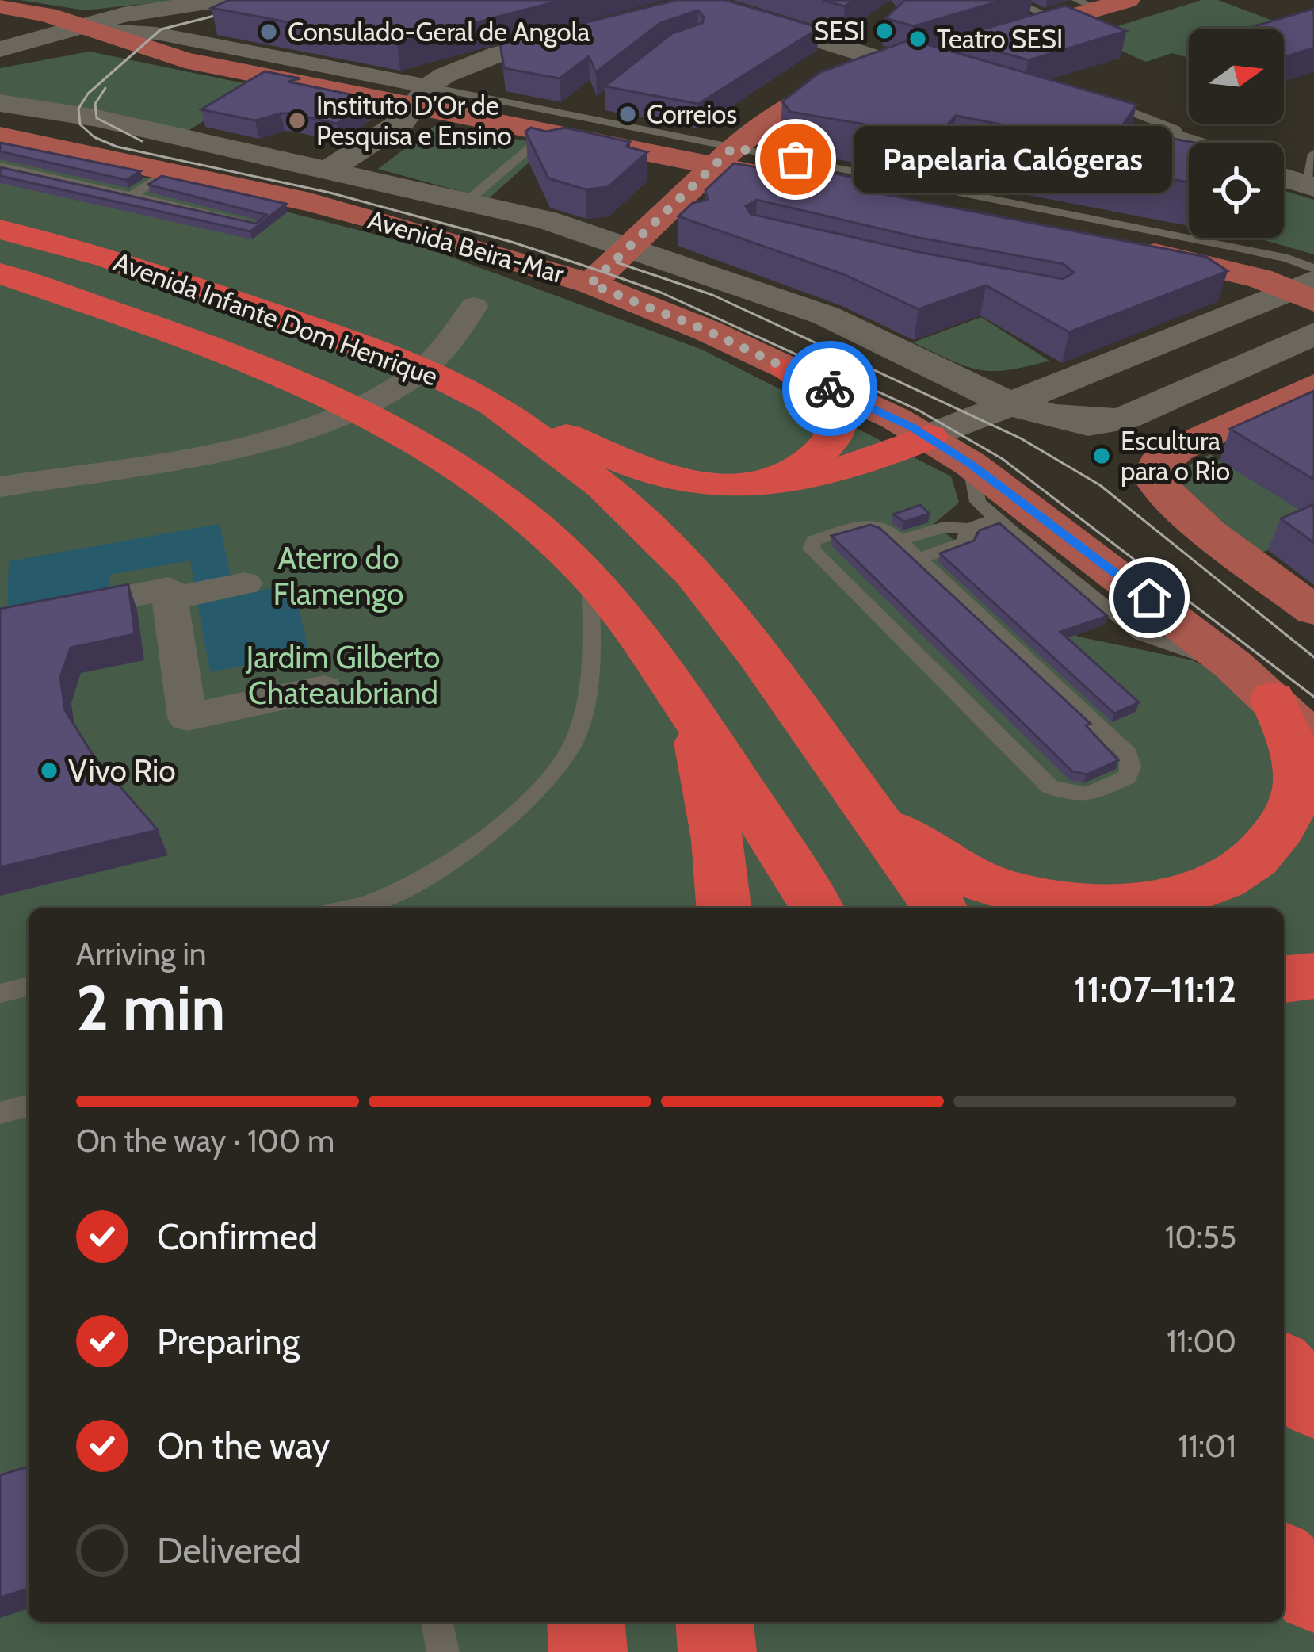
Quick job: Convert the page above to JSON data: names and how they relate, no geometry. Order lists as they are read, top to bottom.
{
  "streets": {
    "highway": ["Avenida Infante Dom Henrique"],
    "main road": ["Avenida Beira-Mar"]
  },
  "parks": ["Aterro do Flamengo", "Jardim Gilberto Chateaubriand"],
  "places": [
    "SESI",
    "Consulado-Geral de Angola",
    "Teatro SESI",
    "Correios",
    "Instituto D’Or de Pesquisa e Ensino",
    "Papelaria Calógeras",
    "Escultura para o Rio",
    "Vivo Rio"
  ],
  "north": "right",
  "page": {
    "bubble": "Papelaria Calógeras",
    "heading": ["2 min", "Arriving in", "11:07–11:12"],
    "bar": "On the way · 100 m",
    "list": [
      ["Confirmed", "10:55"],
      ["Preparing", "11:00"],
      ["On the way", "11:01"],
      "Delivered"
    ]
  }
}
